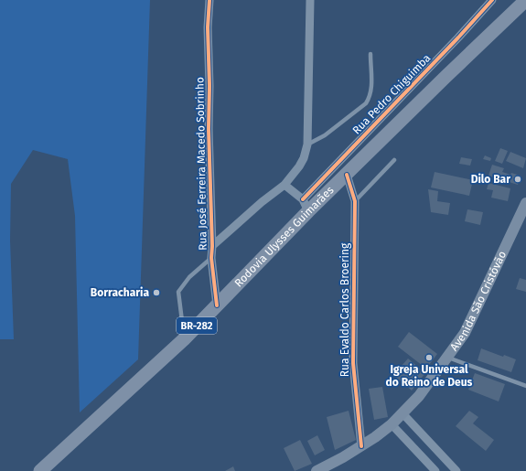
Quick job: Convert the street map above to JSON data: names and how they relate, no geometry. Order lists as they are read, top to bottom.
{
  "streets": {
    "highway": ["Rodovia Ulysses Guimarães", "BR-282"],
    "main road": ["Avenida São Cristóvão"],
    "street": ["Rua Pedro Chiguimba", "Rua José Ferreira Macedo Sobrinho", "Rua Evaldo Carlos Broering"]
  },
  "crossings": [
    ["Rua Pedro Chiguimba", "Rodovia Ulysses Guimarães"],
    ["Rua José Ferreira Macedo Sobrinho", "Rodovia Ulysses Guimarães"],
    ["Rodovia Ulysses Guimarães", "Rua Evaldo Carlos Broering"],
    ["Avenida São Cristóvão", "Rua Evaldo Carlos Broering"]
  ],
  "places": ["Dilo Bar", "Borracharia", "Igreja Universal do Reino de Deus"]
}
